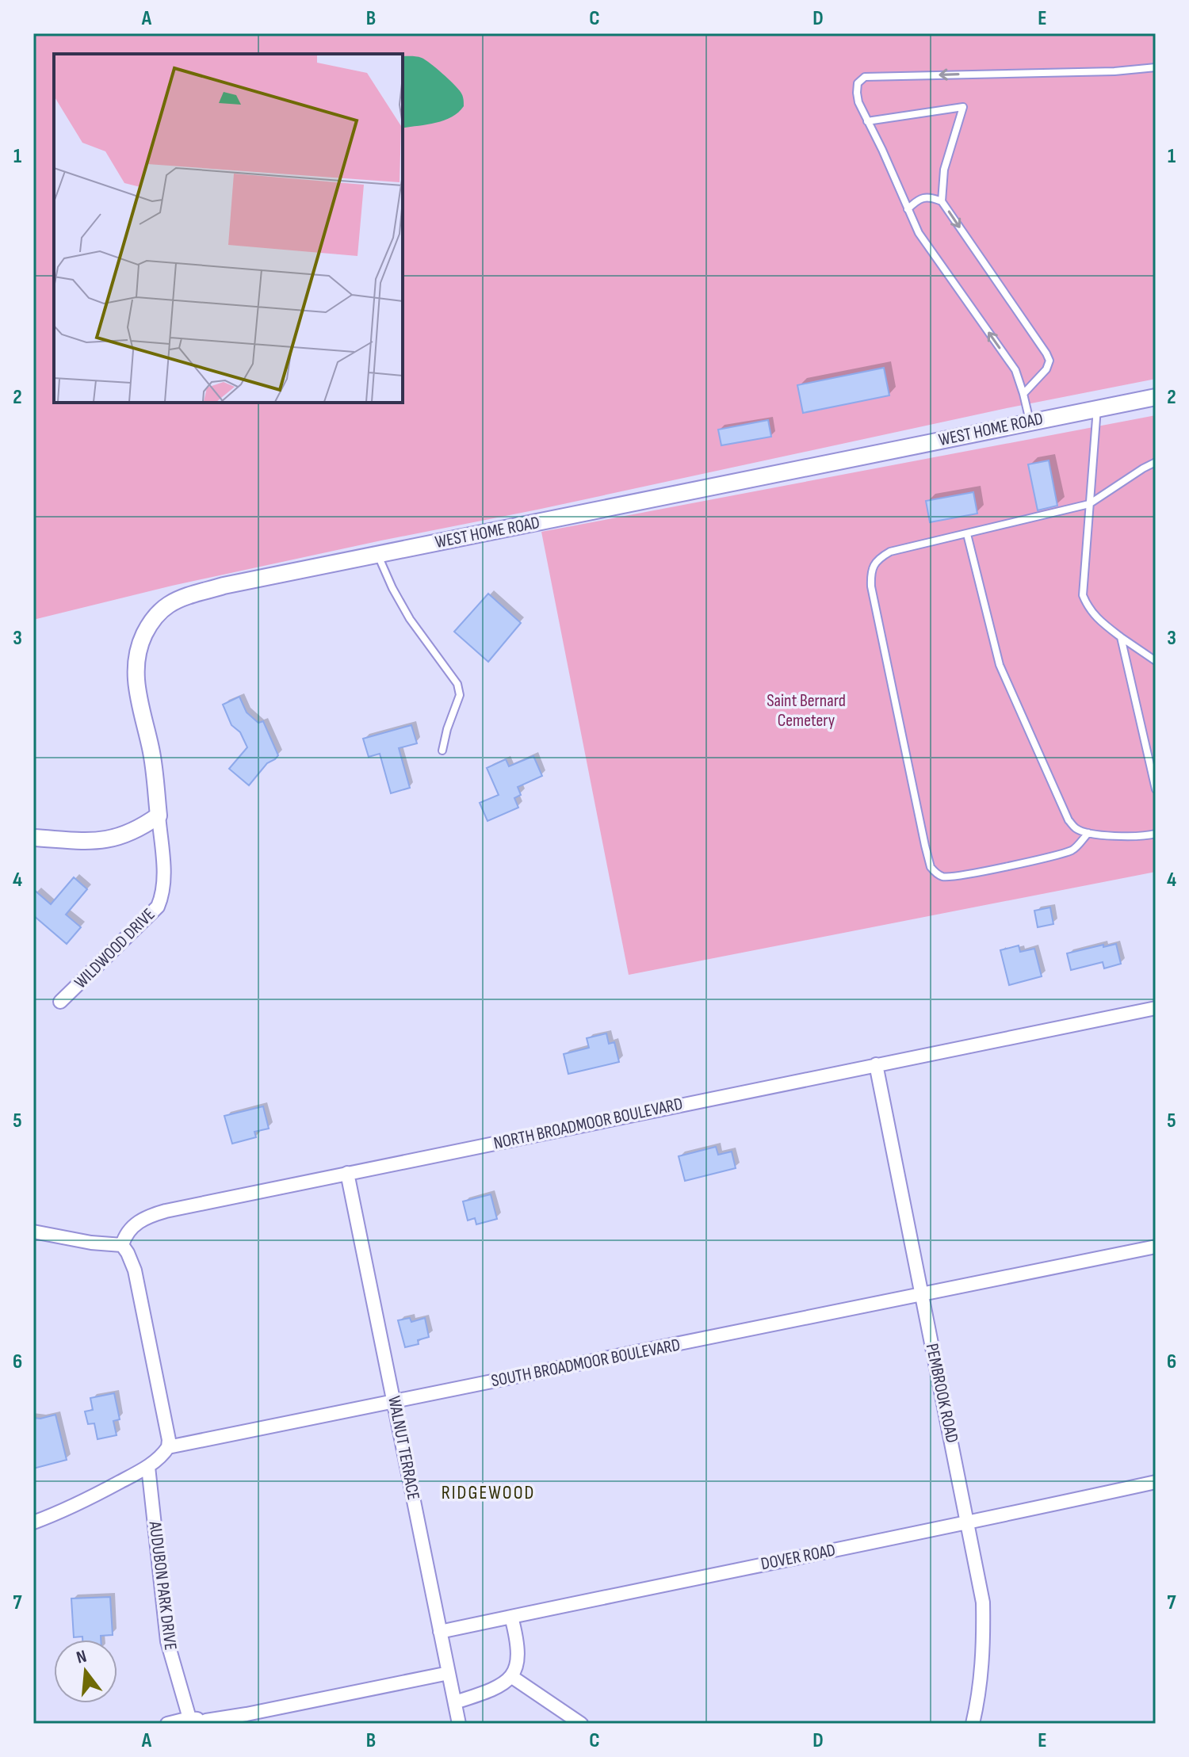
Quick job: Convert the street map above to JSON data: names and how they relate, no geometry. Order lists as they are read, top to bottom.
{
  "streets": {
    "street": [
      "WEST HOME ROAD",
      "WILDWOOD DRIVE",
      "NORTH BROADMOOR BOULEVARD",
      "SOUTH BROADMOOR BOULEVARD",
      "PEMBROOK ROAD",
      "WALNUT TERRACE",
      "DOVER ROAD",
      "AUDUBON PARK DRIVE"
    ]
  },
  "crossings": [
    ["WEST HOME ROAD", "WILDWOOD DRIVE"],
    ["NORTH BROADMOOR BOULEVARD", "PEMBROOK ROAD"],
    ["NORTH BROADMOOR BOULEVARD", "WALNUT TERRACE"],
    ["SOUTH BROADMOOR BOULEVARD", "PEMBROOK ROAD"],
    ["SOUTH BROADMOOR BOULEVARD", "WALNUT TERRACE"],
    ["PEMBROOK ROAD", "DOVER ROAD"],
    ["WALNUT TERRACE", "DOVER ROAD"]
  ],
  "districts": ["RIDGEWOOD"],
  "parks": ["Saint Bernard Cemetery"],
  "north": "top",
  "grid": {
    "columns": [
      "A",
      "B",
      "C",
      "D",
      "E"
    ],
    "rows": [
      "1",
      "2",
      "3",
      "4",
      "5",
      "6",
      "7"
    ]
  }
}
